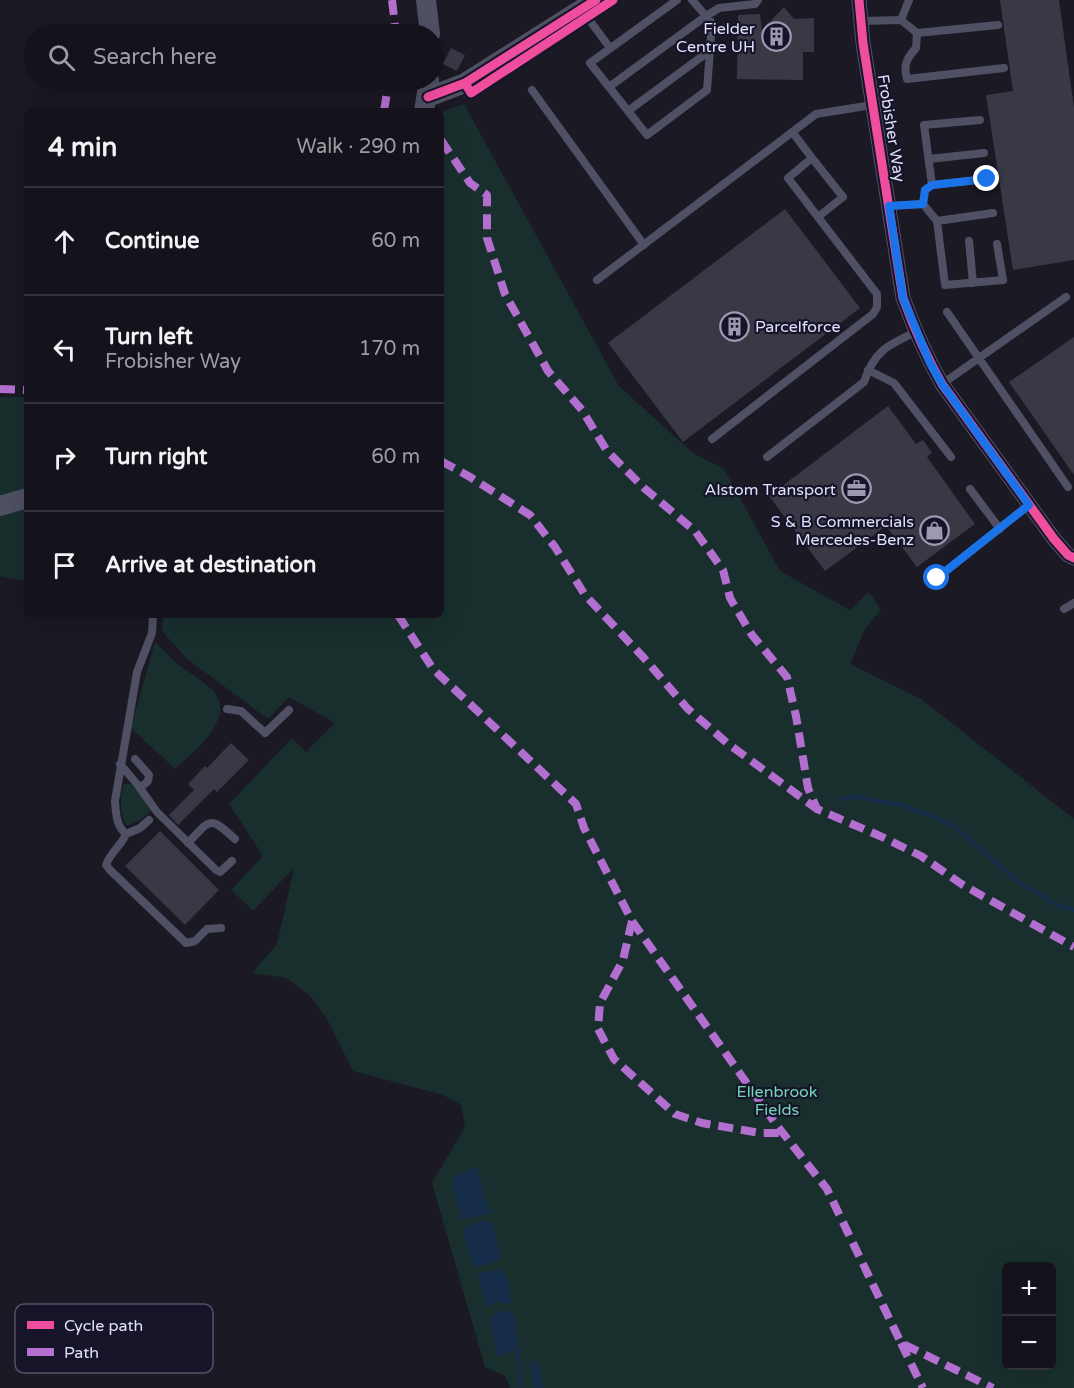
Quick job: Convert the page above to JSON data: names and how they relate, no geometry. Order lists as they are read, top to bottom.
{
  "streets": {
    "street": ["Frobisher Way"]
  },
  "parks": ["Ellenbrook Fields"],
  "places": {
    "building": ["Fielder Centre UH", "Parcelforce"],
    "office": ["Alstom Transport"],
    "shop": ["S & B Commercials Mercedes-Benz"]
  },
  "legend": ["Cycle path", "Path"],
  "page": {
    "search": "Search here",
    "heading": ["4 min", "Walk · 290 m"],
    "list": [
      ["Continue", "60 m"],
      ["Turn left", "Frobisher Way", "170 m"],
      ["Turn right", "60 m"],
      "Arrive at destination"
    ],
    "map_buttons": ["+", "−"]
  }
}
